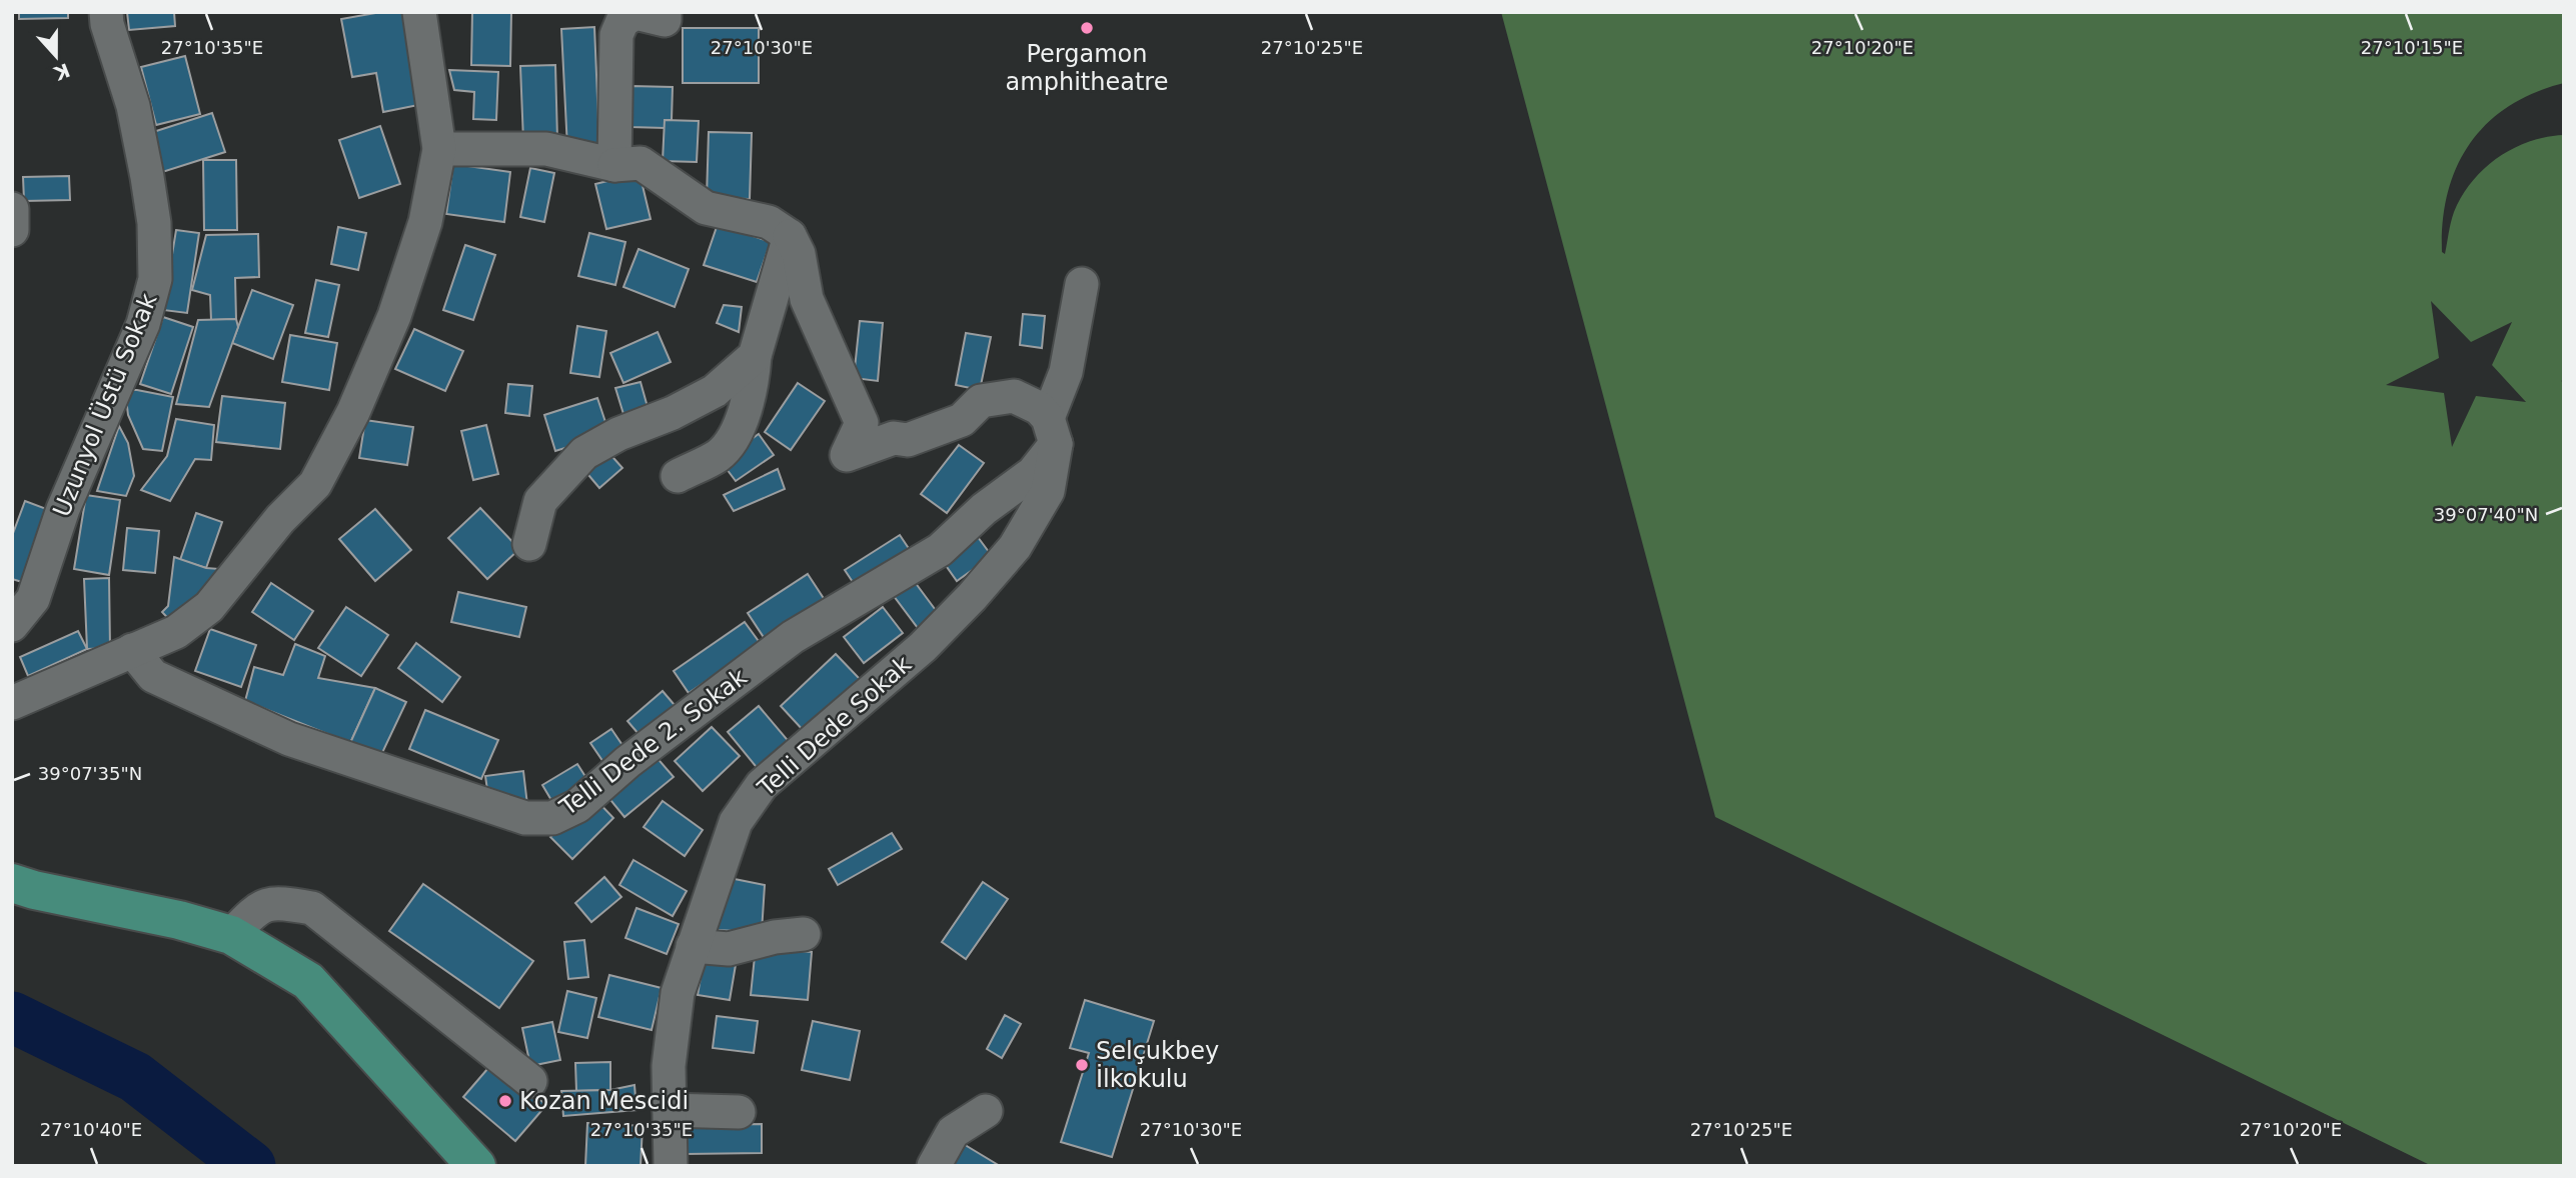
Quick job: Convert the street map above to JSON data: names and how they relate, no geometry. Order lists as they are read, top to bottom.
{
  "streets": {
    "street": ["Uzunyol Üstü Sokak", "Telli Dede Sokak", "Telli Dede 2. Sokak"]
  },
  "crossings": [
    ["Telli Dede Sokak", "Telli Dede 2. Sokak"]
  ],
  "places": ["Pergamon amphitheatre", "Selçukbey İlkokulu", "Kozan Mescidi"],
  "north": "bottom",
  "coordinates": [
    "27°10'35\"E",
    "27°10'30\"E",
    "27°10'25\"E",
    "27°10'20\"E",
    "27°10'15\"E",
    "39°07'40\"N",
    "39°07'35\"N",
    "27°10'40\"E"
  ]
}
